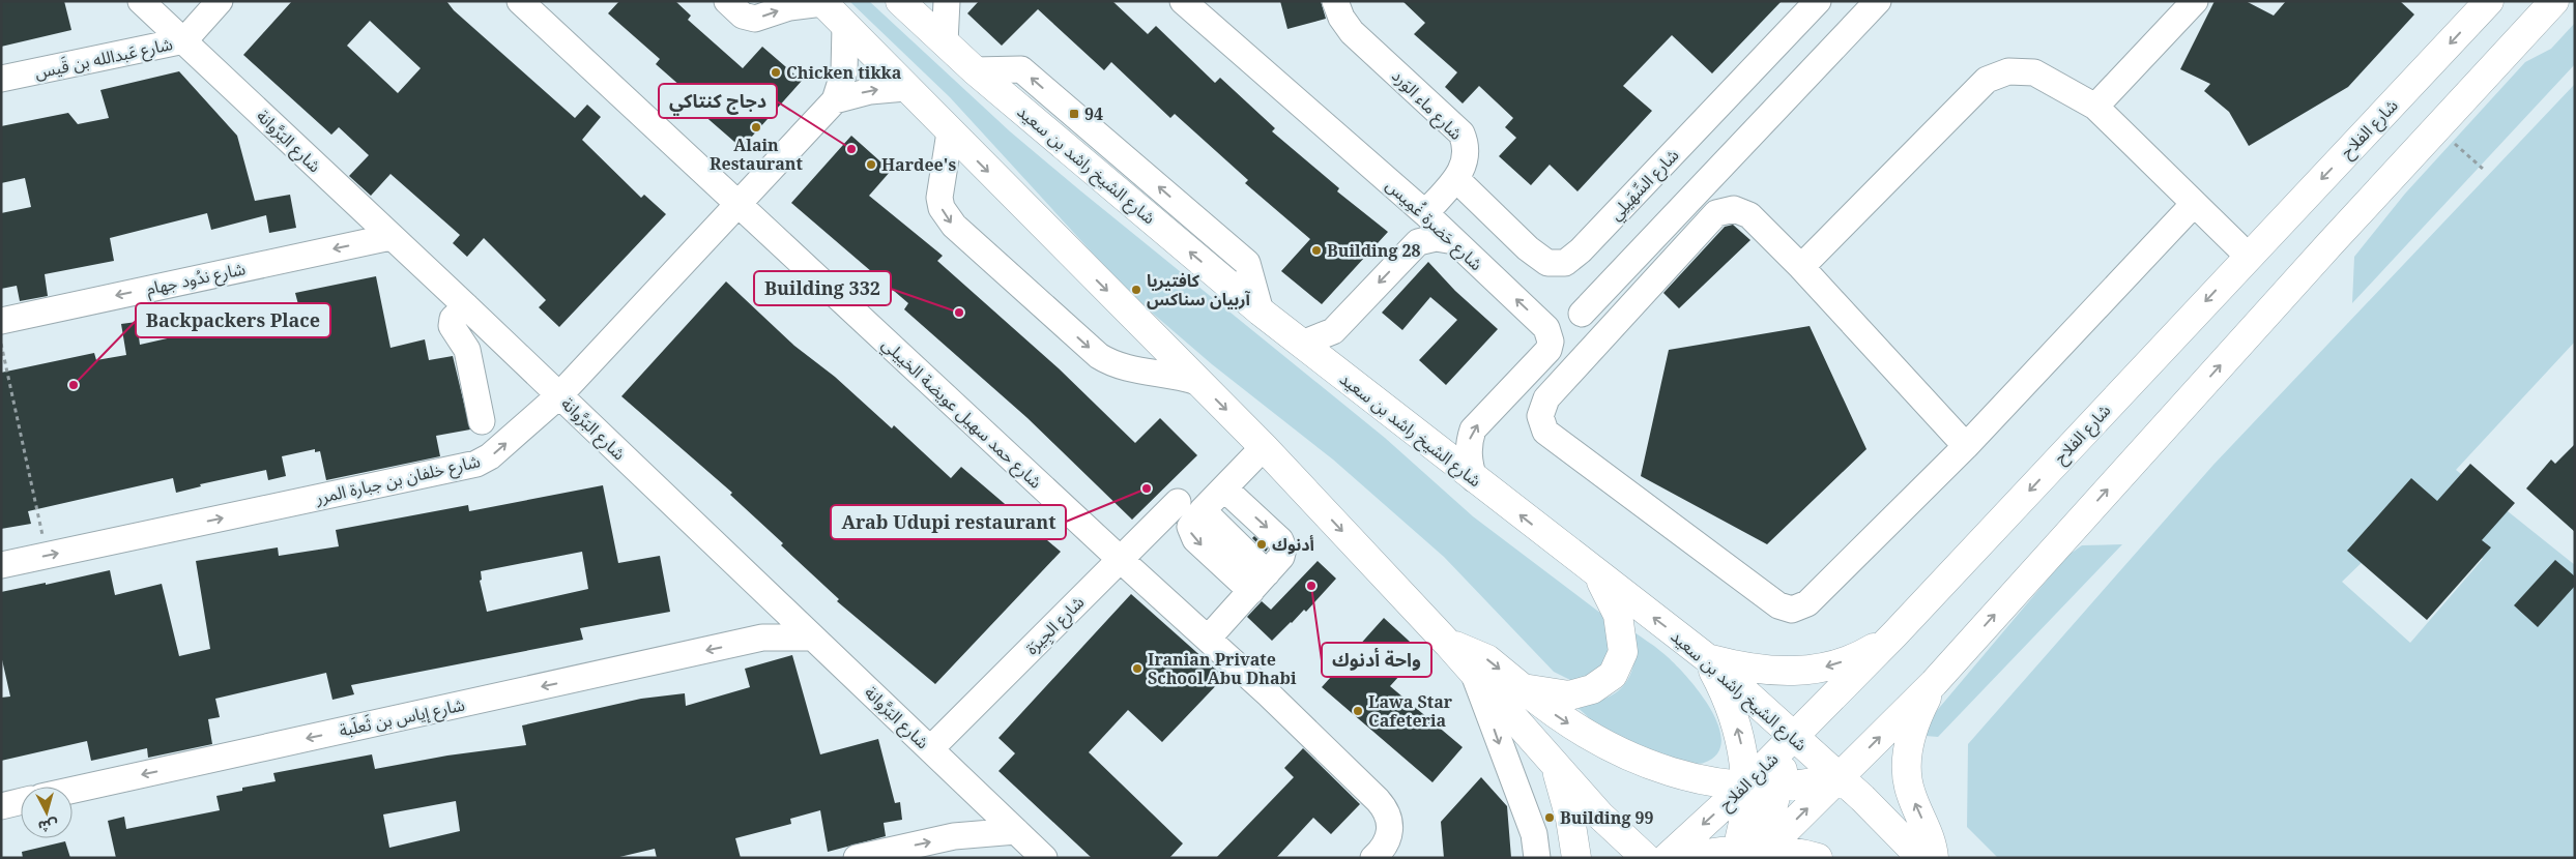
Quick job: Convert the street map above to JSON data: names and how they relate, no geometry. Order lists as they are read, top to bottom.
{
  "streets": {
    "main road": ["شارع الفلاح", "شارع الشيخ راشد بن سعيد"],
    "street": [
      "شارع عَبدالله بن قَيس",
      "شارع ماء الوَرد",
      "شارع البَرَّوانة",
      "شارع السِّهَيلِي",
      "شارع حَضرة غُمِيس",
      "شارع ندُود جهام",
      "شارع حمد سهيل عويضة الخييلي",
      "شارع خلفان بن جبارة المرر",
      "شارع الجِيرَة",
      "شارع إياس بن ثَعلَبة"
    ]
  },
  "crossings": [
    ["شارع عَبدالله بن قَيس", "شارع البَرَّوانة"],
    ["شارع ماء الوَرد", "شارع السِّهَيلِي"],
    ["شارع ماء الوَرد", "شارع حَضرة غُمِيس"],
    ["شارع الفلاح", "شارع الشيخ راشد بن سعيد"],
    ["شارع البَرَّوانة", "شارع ندُود جهام"],
    ["شارع البَرَّوانة", "شارع خلفان بن جبارة المرر"],
    ["شارع البَرَّوانة", "شارع الجِيرَة"],
    ["شارع البَرَّوانة", "شارع إياس بن ثَعلَبة"],
    ["شارع الشيخ راشد بن سعيد", "شارع حَضرة غُمِيس"],
    ["شارع حمد سهيل عويضة الخييلي", "شارع خلفان بن جبارة المرر"],
    ["شارع حمد سهيل عويضة الخييلي", "شارع الجِيرَة"]
  ],
  "one_way": ["شارع ندُود جهام", "شارع خلفان بن جبارة المرر", "شارع إياس بن ثَعلَبة"],
  "places": {
    "other": [
      "Chicken tikka",
      "Alain Restaurant",
      "دجاج كنتاكي",
      "Hardee's",
      "Building 28",
      "كافتيريا آربيان سناكس",
      "Building 332",
      "Backpackers Place",
      "Arab Udupi restaurant",
      "أدنوك",
      "واحة أدنوك",
      "Iranian Private School Abu Dhabi",
      "Lawa Star Cafeteria",
      "Building 99"
    ],
    "transit": ["94"]
  },
  "north": "bottom"
}
